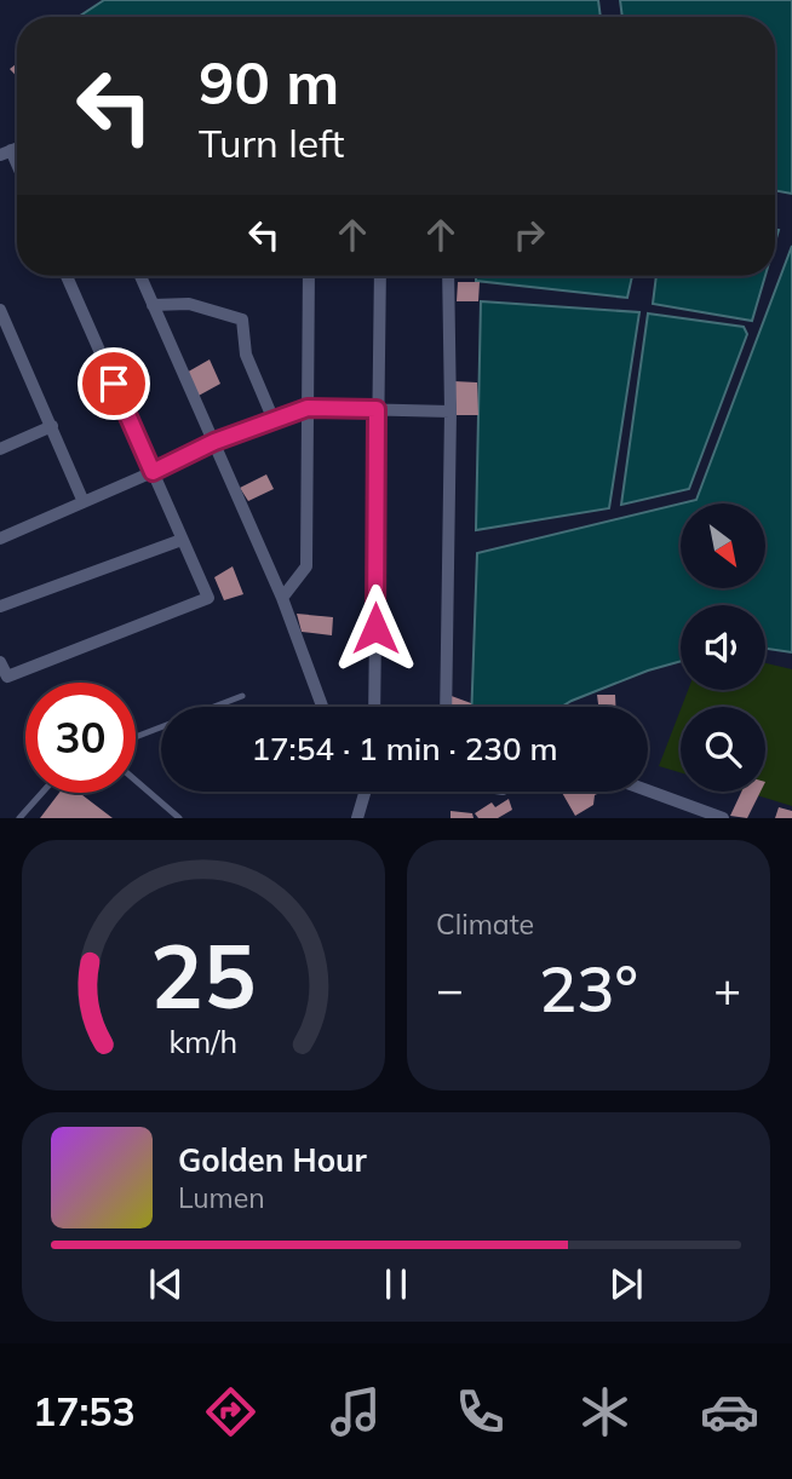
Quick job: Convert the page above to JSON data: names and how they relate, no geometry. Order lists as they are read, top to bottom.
{
  "north": "bottom right",
  "page": {
    "turn": ["90 m", "Turn left"],
    "limit": "30",
    "trip": "17:54 · 1 min · 230 m",
    "tile": "Climate",
    "heat": ["−", "23°", "+"],
    "song": ["Golden Hour", "Lumen"],
    "tabs": "17:53",
    "gauge": ["25", "km/h"]
  }
}
